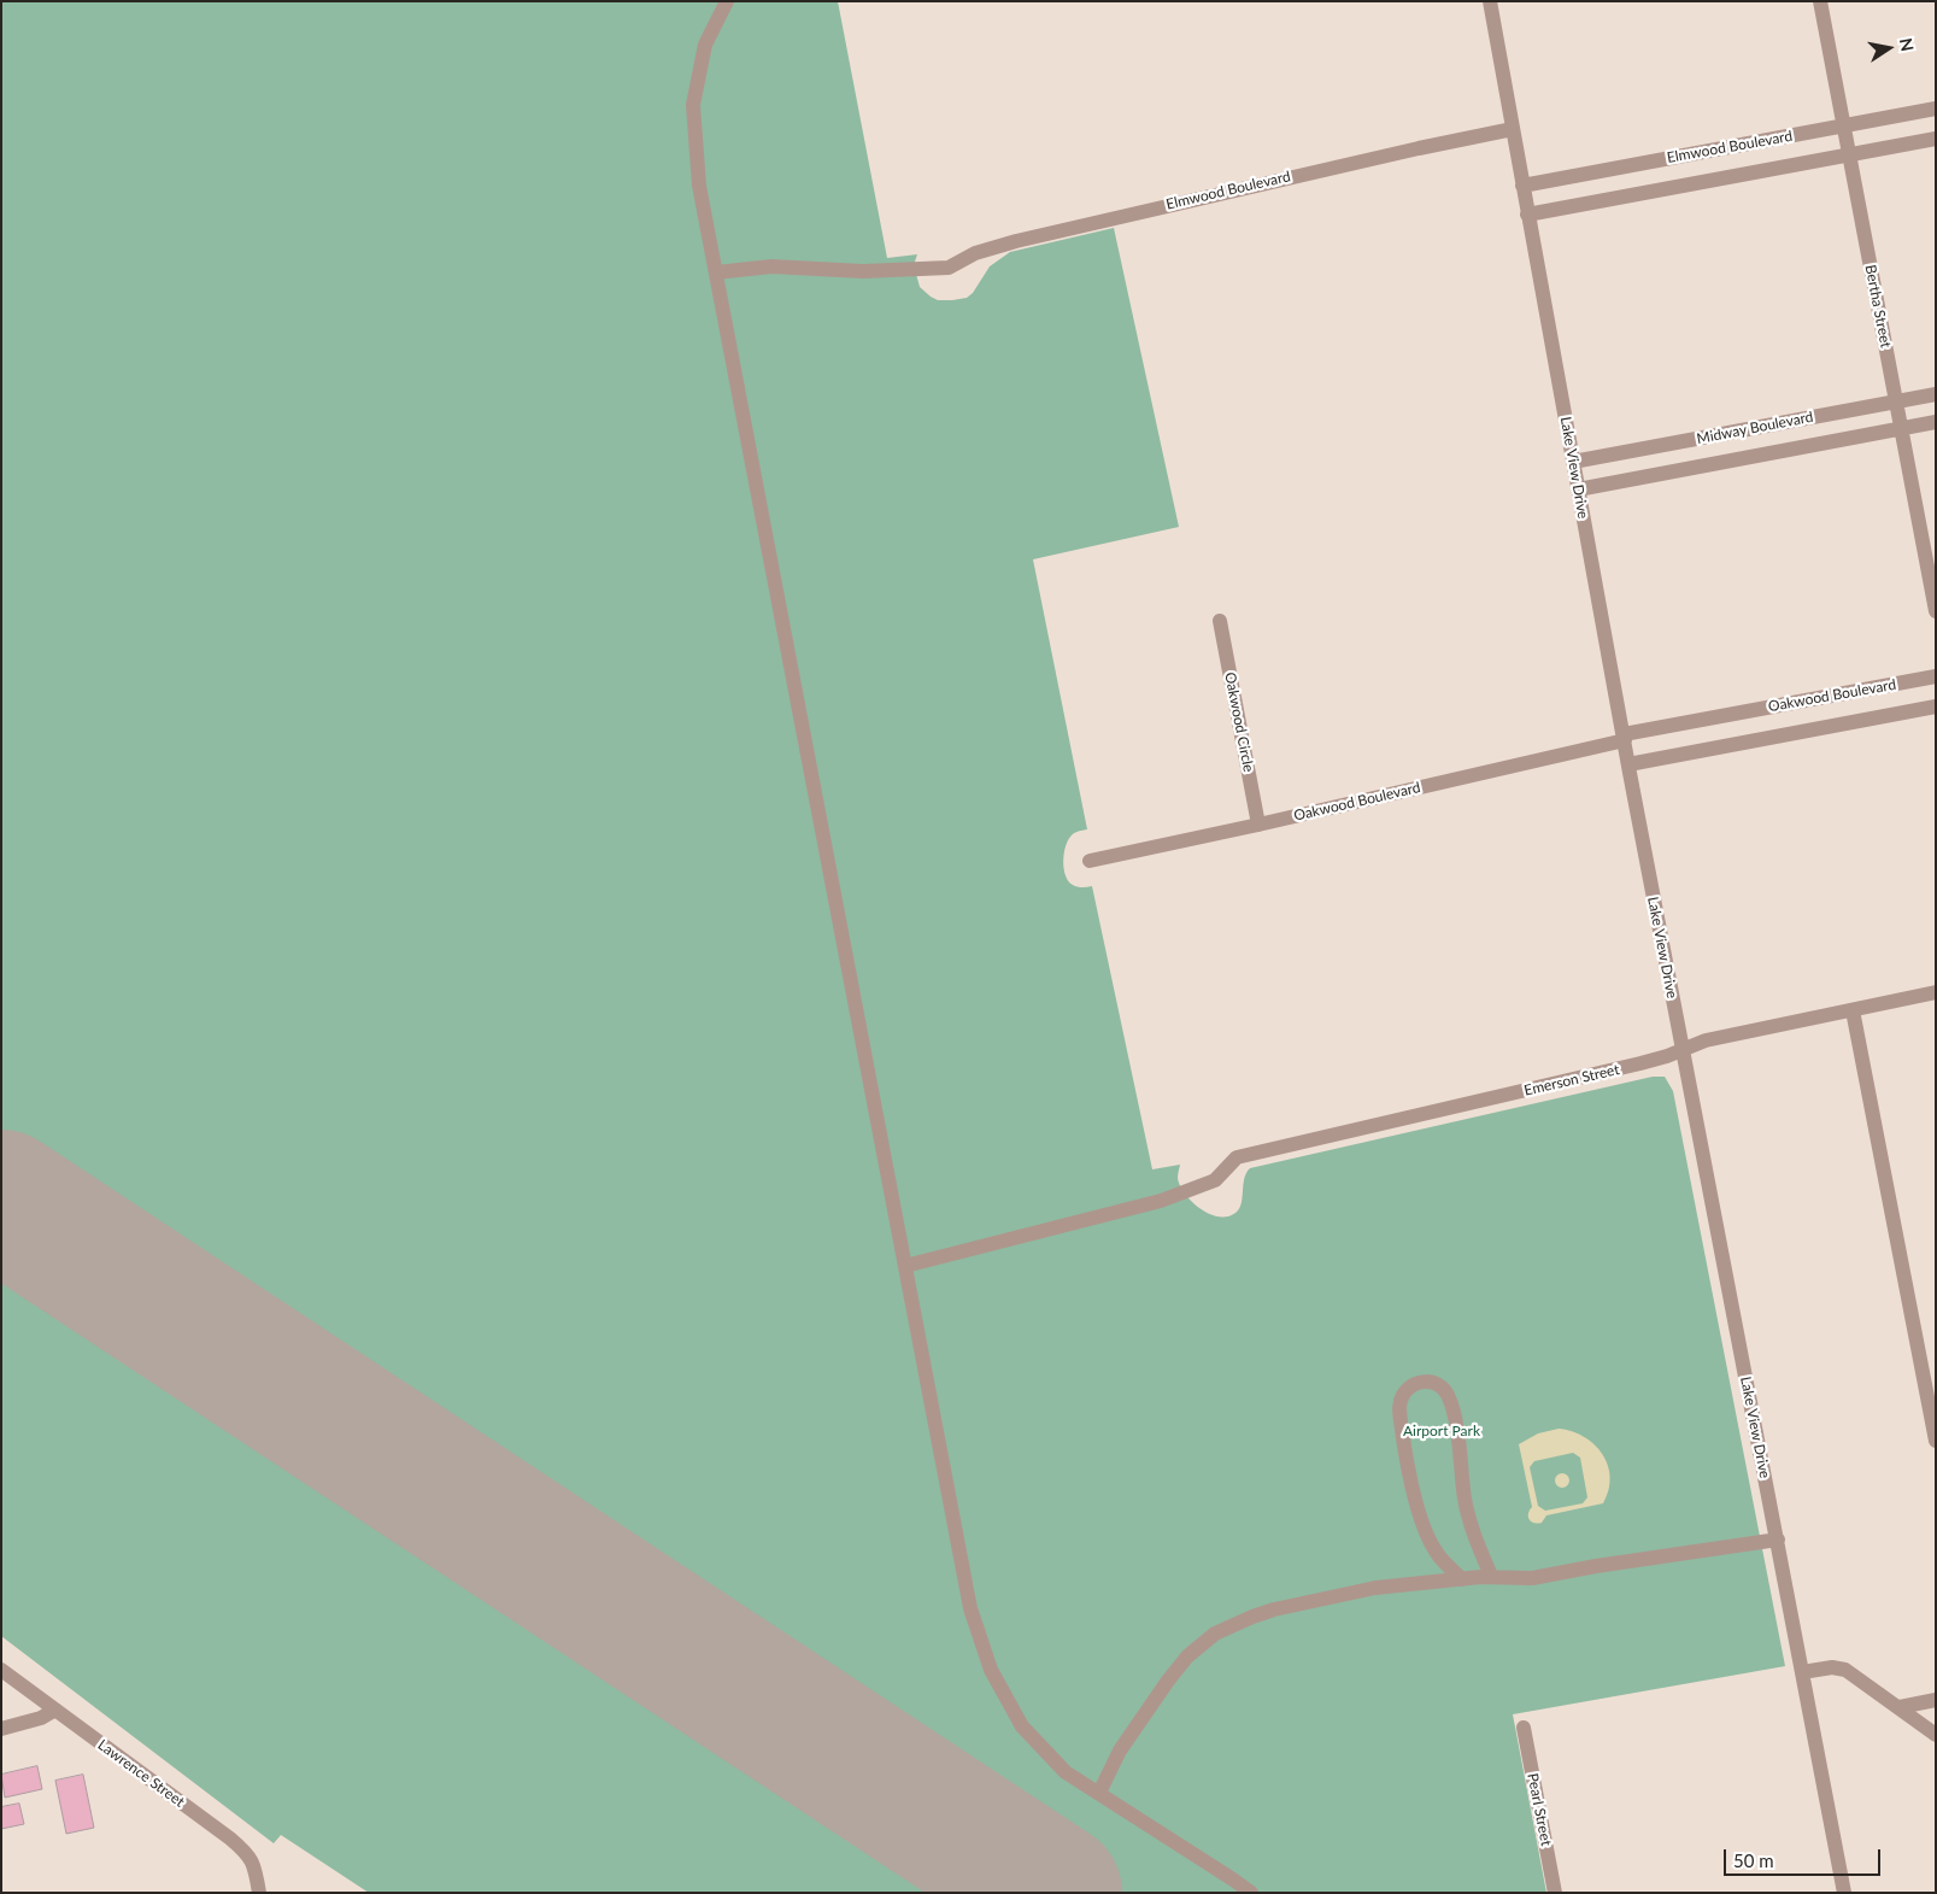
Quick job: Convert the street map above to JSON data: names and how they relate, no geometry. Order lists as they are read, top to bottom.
{
  "streets": {
    "street": [
      "Elmwood Boulevard",
      "Bertha Street",
      "Midway Boulevard",
      "Lake View Drive",
      "Oakwood Boulevard",
      "Oakwood Circle",
      "Emerson Street",
      "Lawrence Street",
      "Pearl Street"
    ]
  },
  "crossings": [
    ["Elmwood Boulevard", "Bertha Street"],
    ["Elmwood Boulevard", "Lake View Drive"],
    ["Bertha Street", "Midway Boulevard"],
    ["Midway Boulevard", "Lake View Drive"],
    ["Lake View Drive", "Oakwood Boulevard"],
    ["Lake View Drive", "Emerson Street"],
    ["Oakwood Boulevard", "Oakwood Circle"]
  ],
  "parks": ["Airport Park"],
  "scale_bar": "50 m",
  "north": "right"
}
